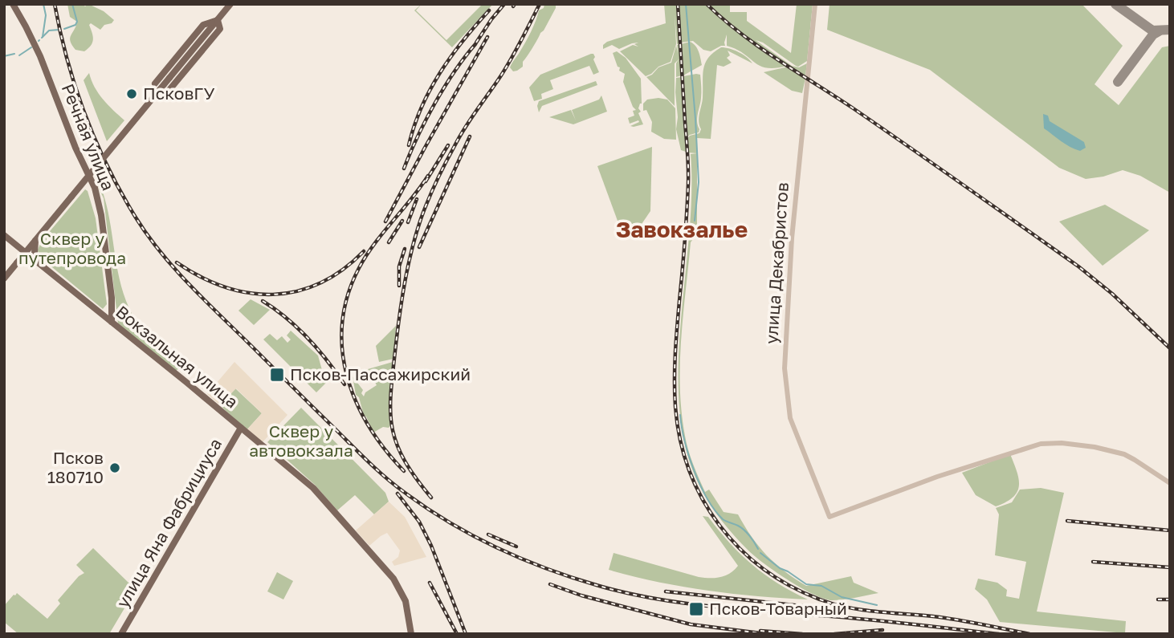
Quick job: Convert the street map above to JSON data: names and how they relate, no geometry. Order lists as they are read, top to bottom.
{
  "streets": {
    "main road": ["Речная улица", "Вокзальная улица", "улица Яна Фабрициуса"],
    "street": ["улица Декабристов"]
  },
  "crossings": [
    ["Речная улица", "Вокзальная улица"],
    ["Вокзальная улица", "улица Яна Фабрициуса"]
  ],
  "districts": ["Завокзалье"],
  "parks": ["Сквер у путепровода", "Сквер у автовокзала"],
  "places": {
    "other": ["ПсковГУ", "Псков 180710"],
    "transit": ["Псков-Пассажирский", "Псков-Товарный"]
  }
}
